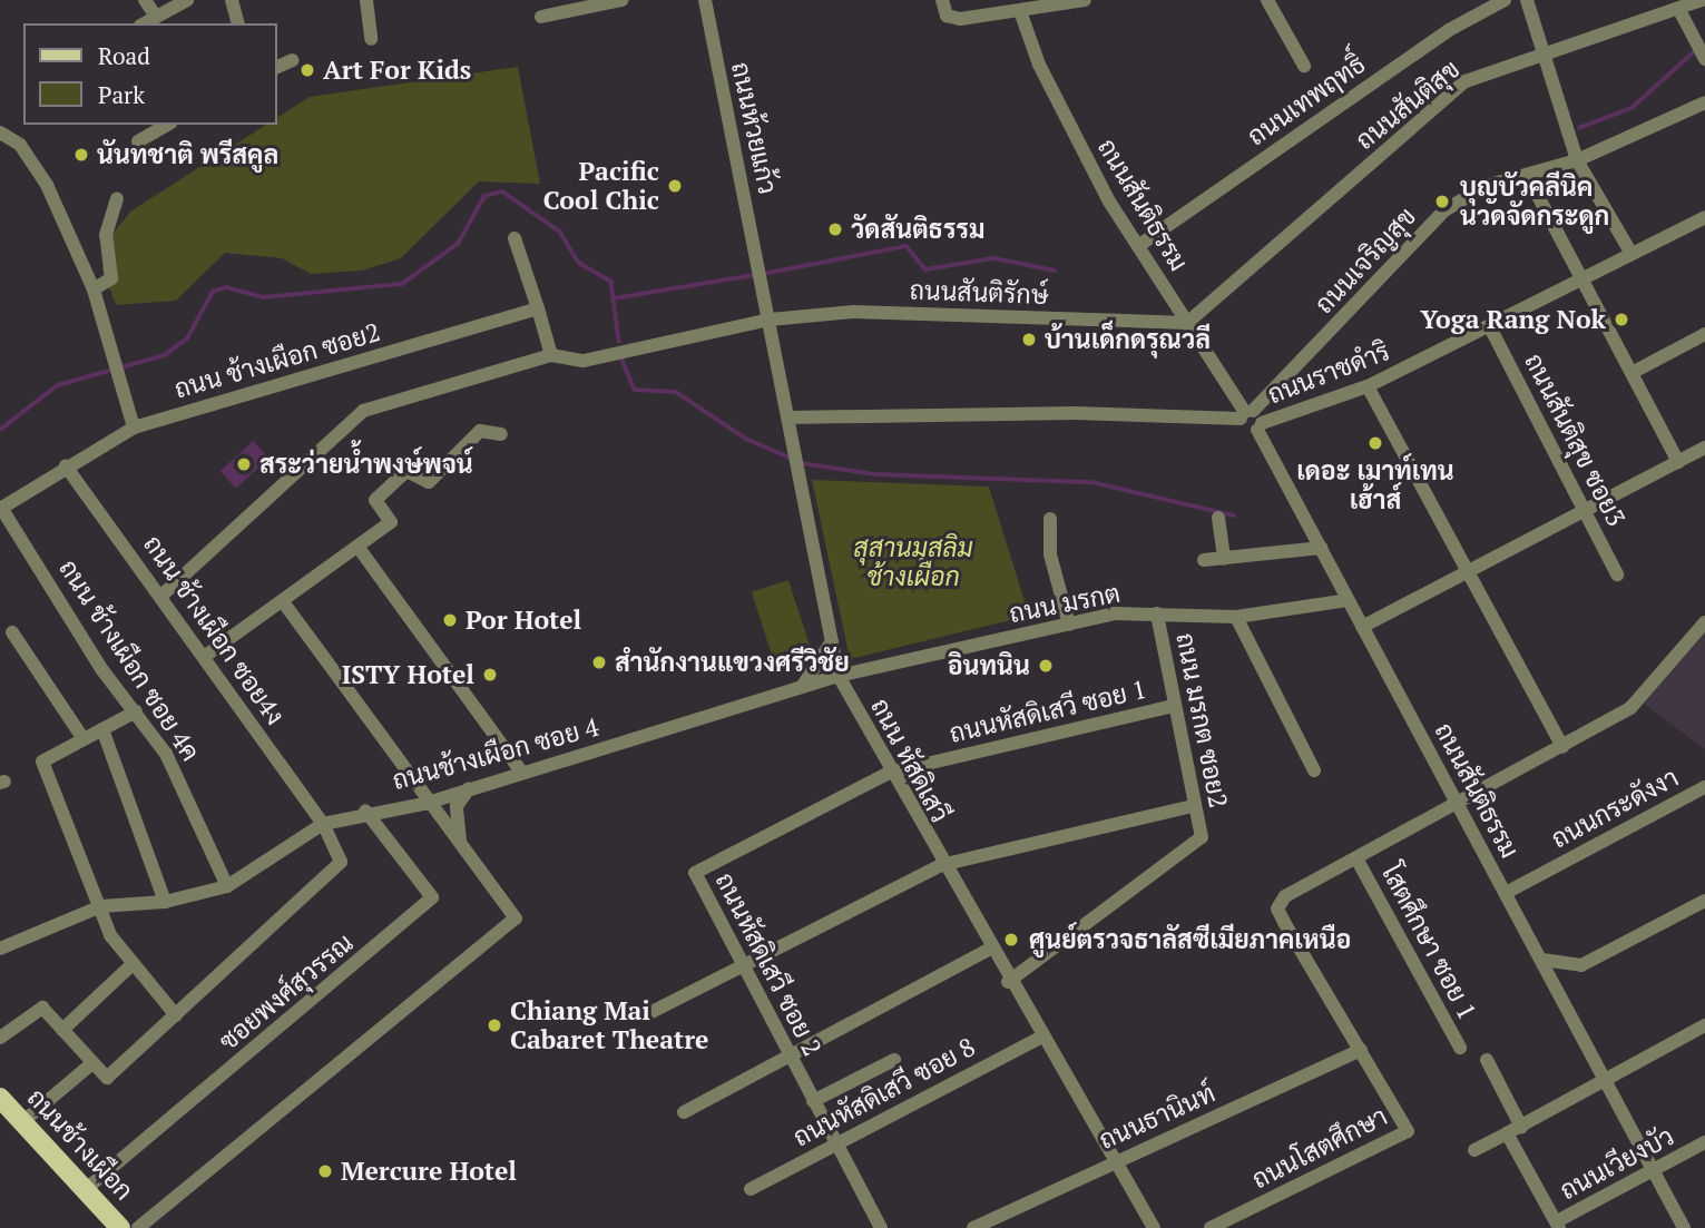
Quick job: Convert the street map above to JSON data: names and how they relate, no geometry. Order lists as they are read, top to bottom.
{
  "streets": {
    "main road": ["ถนนช้างเผือก"],
    "street": [
      "ถนนเทพฤทธิ์",
      "ถนนสันติสุข",
      "ถนนห้วยแก้ว",
      "ถนนสันติธรรม",
      "ถนนเจริญสุข",
      "ถนนสันติรักษ์",
      "ถนน ช้างเผือก ซอย2",
      "ถนนราชดำริ",
      "ถนนสันติสุข ซอย3",
      "ถนน มรกต",
      "ถนน ช้างเผือก ซอย4ง",
      "ถนน ช้างเผือก ซอย 4ค",
      "ถนนหัสดิเสวี ซอย 1",
      "ถนน มรกต ซอย2",
      "ถนนช้างเผือก ซอย 4",
      "ถนน หัสดิเสวี",
      "ถนนกระดังงา",
      "โสตศึกษา ซอย 1",
      "ถนนหัสดิเสวี ซอย 2",
      "ซอยพงศ์สุวรรณ",
      "ถนนหัสดิเสวี ซอย 8",
      "ถนนธานินท์",
      "ถนนโสตศึกษา",
      "ถนนเวียงบัว"
    ]
  },
  "crossings": [
    ["ถนนเทพฤทธิ์", "ถนนสันติธรรม"],
    ["ถนนสันติสุข", "ถนนสันติธรรม"],
    ["ถนนสันติสุข", "ถนนสันติรักษ์"],
    ["ถนนห้วยแก้ว", "ถนน หัสดิเสวี"],
    ["ถนนสันติธรรม", "ถนนเจริญสุข"],
    ["ถนนสันติธรรม", "ถนนสันติรักษ์"],
    ["ถนนสันติธรรม", "ถนนราชดำริ"],
    ["ถนนสันติธรรม", "ถนน มรกต"],
    ["ถนนสันติธรรม", "ถนนกระดังงา"],
    ["ถนนสันติธรรม", "ถนนโสตศึกษา"],
    ["ถนนสันติธรรม", "ถนนเวียงบัว"],
    ["ถนนเจริญสุข", "ถนนราชดำริ"],
    ["ถนนสันติรักษ์", "ถนน หัสดิเสวี"],
    ["ถนน ช้างเผือก ซอย2", "ถนน ช้างเผือก ซอย4ง"],
    ["ถนน ช้างเผือก ซอย2", "ถนน ช้างเผือก ซอย 4ค"],
    ["ถนนราชดำริ", "ถนนสันติสุข ซอย3"],
    ["ถนน มรกต", "ถนน มรกต ซอย2"],
    ["ถนน มรกต", "ถนนช้างเผือก ซอย 4"],
    ["ถนน มรกต", "ถนน หัสดิเสวี"],
    ["ถนน ช้างเผือก ซอย4ง", "ถนนช้างเผือก ซอย 4"],
    ["ถนน ช้างเผือก ซอย 4ค", "ถนนช้างเผือก ซอย 4"],
    ["ถนนหัสดิเสวี ซอย 1", "ถนน มรกต ซอย2"],
    ["ถนนหัสดิเสวี ซอย 1", "ถนน หัสดิเสวี"],
    ["ถนนหัสดิเสวี ซอย 1", "ถนนหัสดิเสวี ซอย 2"],
    ["ถนน มรกต ซอย2", "ถนน หัสดิเสวี"],
    ["ถนนช้างเผือก ซอย 4", "ถนน หัสดิเสวี"],
    ["ถนนช้างเผือก ซอย 4", "ซอยพงศ์สุวรรณ"],
    ["ถนน หัสดิเสวี", "ถนนหัสดิเสวี ซอย 2"],
    ["ถนน หัสดิเสวี", "ถนนหัสดิเสวี ซอย 8"],
    ["ถนน หัสดิเสวี", "ถนนธานินท์"],
    ["โสตศึกษา ซอย 1", "ถนนโสตศึกษา"],
    ["ถนนหัสดิเสวี ซอย 2", "ถนนหัสดิเสวี ซอย 8"],
    ["ซอยพงศ์สุวรรณ", "ถนนช้างเผือก"],
    ["ถนนธานินท์", "ถนนโสตศึกษา"]
  ],
  "parks": ["สุสานมุสลิม ช้างเผือก"],
  "places": [
    "Art For Kids",
    "นันทชาติ พรีสคูล",
    "Pacific Cool Chic",
    "บุญบัวคลีนิค นวดจัดกระดูก",
    "วัดสันติธรรม",
    "Yoga Rang Nok",
    "บ้านเด็กดรุณวลี",
    "เดอะ เมาท์เทน เฮ้าส์",
    "สระว่ายน้ำพงษ์พจน์",
    "Por Hotel",
    "สำนักงานแขวงศรีวิชัย",
    "อินทนิน",
    "ISTY Hotel",
    "ศูนย์ตรวจธาลัสซีเมียภาคเหนือ",
    "Chiang Mai Cabaret Theatre",
    "Mercure Hotel"
  ],
  "legend": ["Road", "Park"]
}
